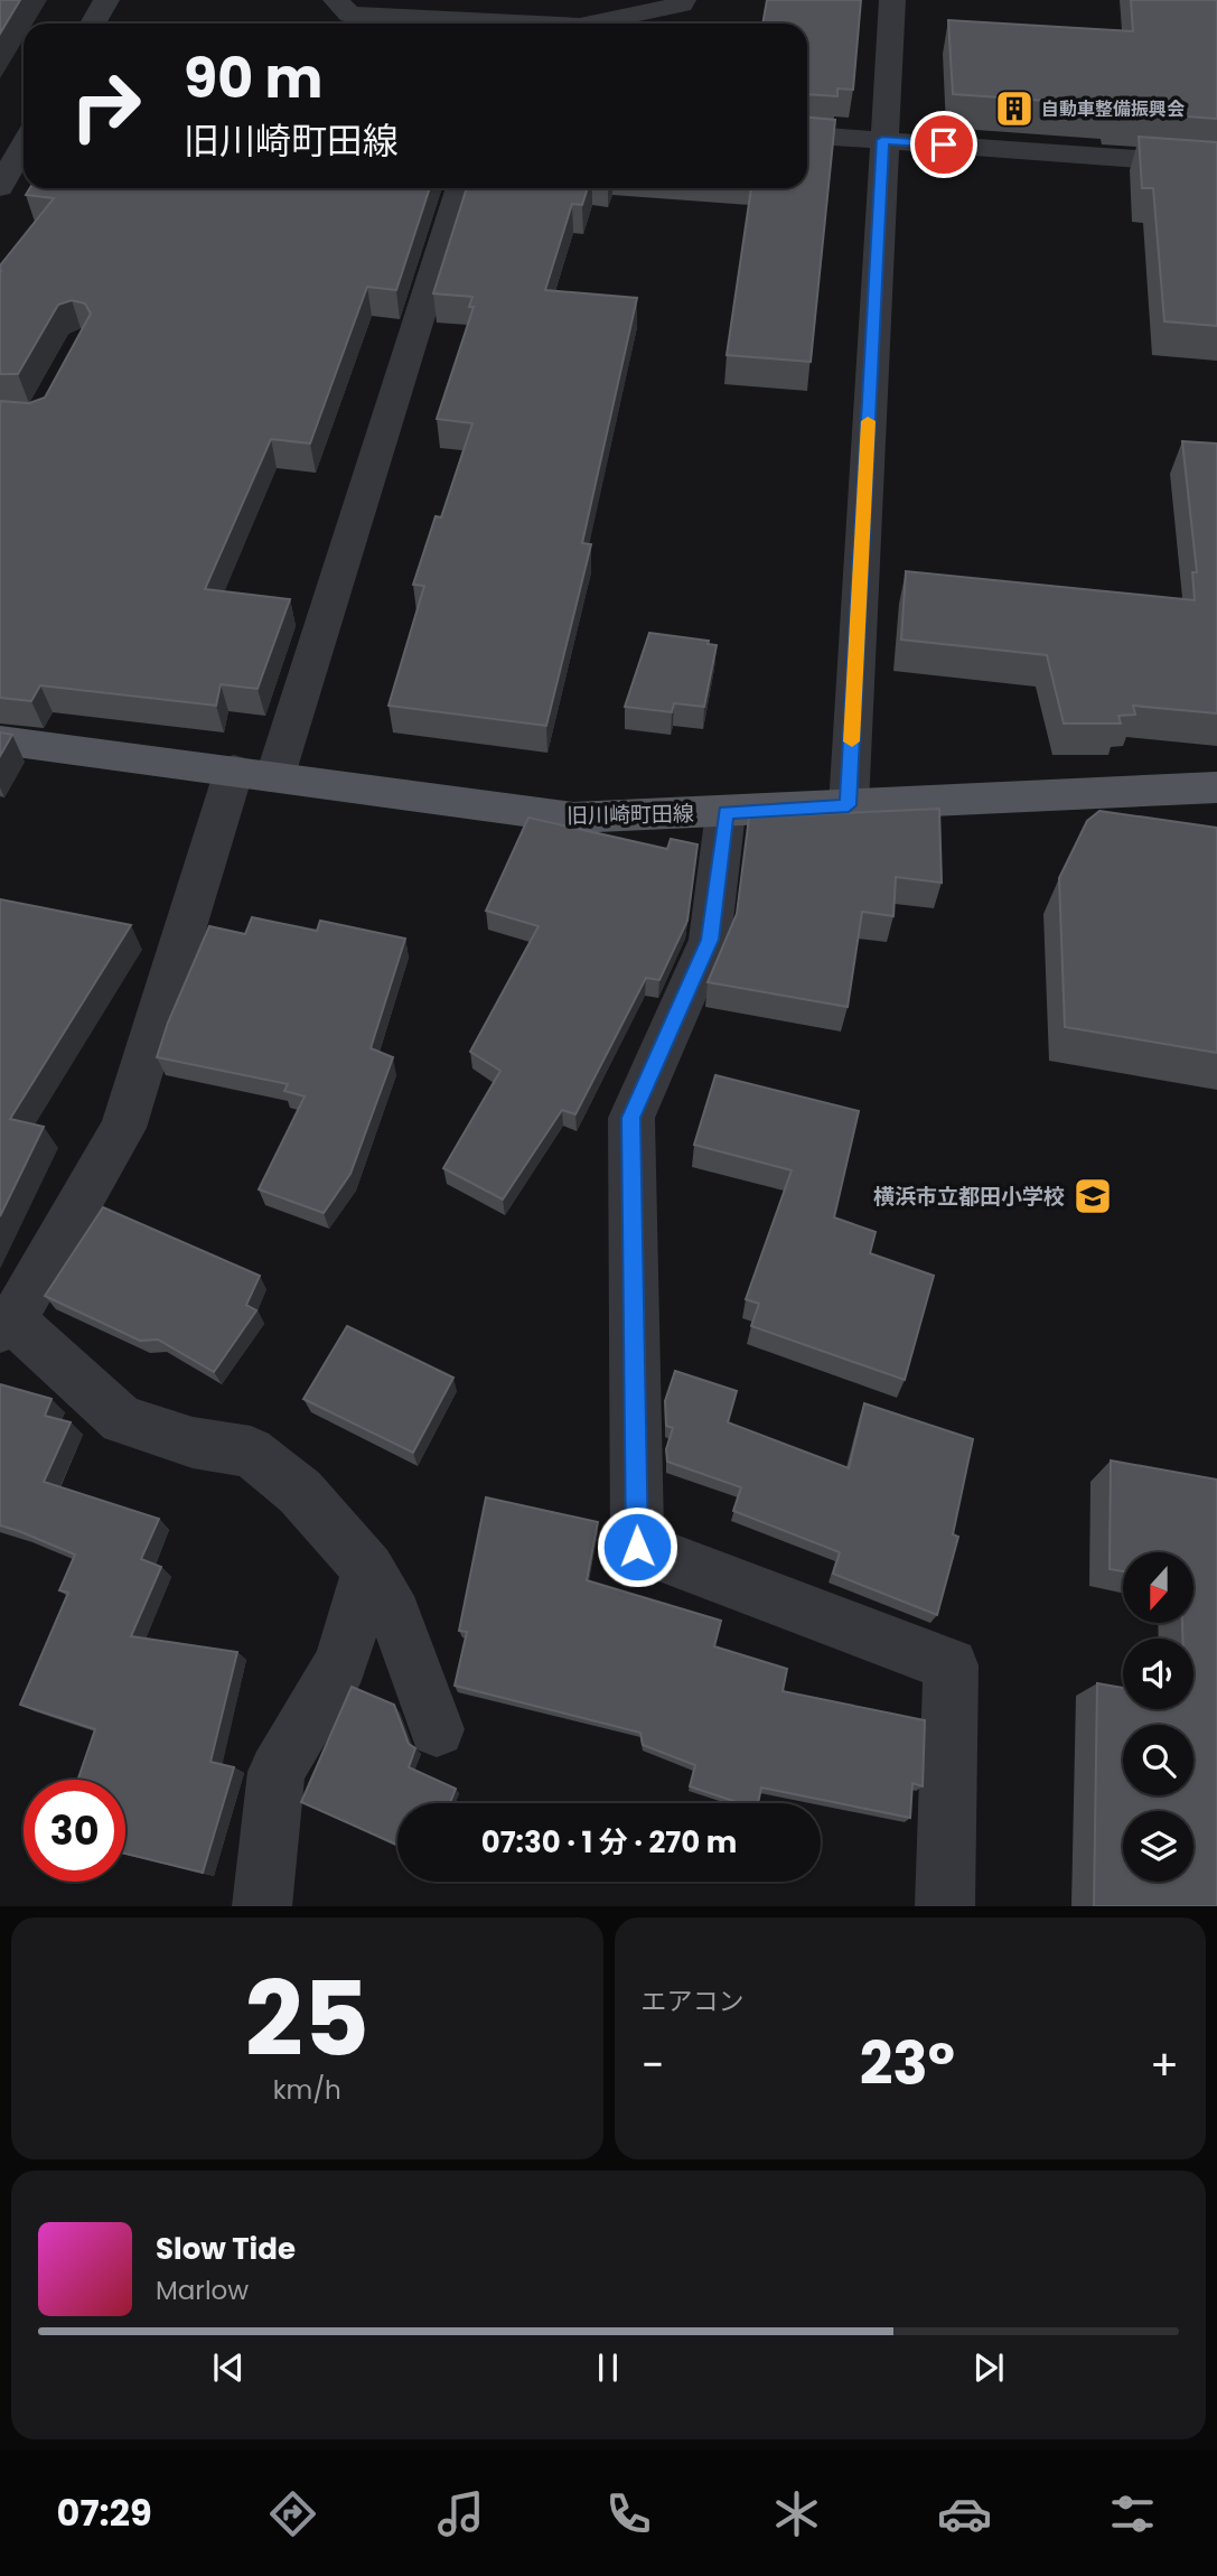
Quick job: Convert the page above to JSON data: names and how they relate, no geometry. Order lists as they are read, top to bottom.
{
  "streets": {
    "main road": ["旧川崎町田線"]
  },
  "places": {
    "building": ["自動車整備振興会"],
    "school or university": ["横浜市立都田小学校"]
  },
  "north": "bottom",
  "page": {
    "turn": ["90 m", "旧川崎町田線"],
    "limit": "30",
    "trip": "07:30 · 1 分 · 270 m",
    "tile": [
      ["25", "km/h"],
      "エアコン"
    ],
    "heat": ["−", "23°", "+"],
    "song": ["Slow Tide", "Marlow"],
    "tabs": "07:29"
  }
}
